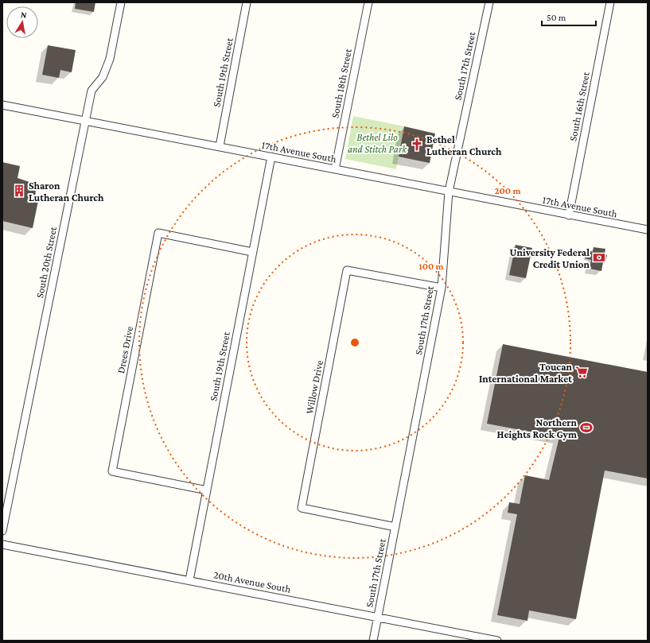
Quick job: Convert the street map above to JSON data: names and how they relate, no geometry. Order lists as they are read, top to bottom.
{
  "streets": {
    "street": [
      "South 17th Street",
      "South 19th Street",
      "South 18th Street",
      "South 16th Street",
      "17th Avenue South",
      "South 20th Street",
      "Drees Drive",
      "Willow Drive",
      "20th Avenue South"
    ]
  },
  "crossings": [
    ["South 17th Street", "17th Avenue South"],
    ["South 17th Street", "Willow Drive"],
    ["South 17th Street", "20th Avenue South"],
    ["South 19th Street", "17th Avenue South"],
    ["South 19th Street", "Drees Drive"],
    ["South 19th Street", "20th Avenue South"],
    ["South 18th Street", "17th Avenue South"],
    ["South 16th Street", "17th Avenue South"],
    ["17th Avenue South", "South 20th Street"]
  ],
  "parks": ["Bethel Lilo and Stitch Park"],
  "places": {
    "church": ["Bethel Lutheran Church"],
    "building": ["Sharon Lutheran Church"],
    "bank": ["University Federal Credit Union"],
    "supermarket": ["Toucan International Market"],
    "sports": ["Northern Heights Rock Gym"]
  },
  "scale_bar": "50 m",
  "north": "top",
  "rings": ["200 m", "100 m"]
}
